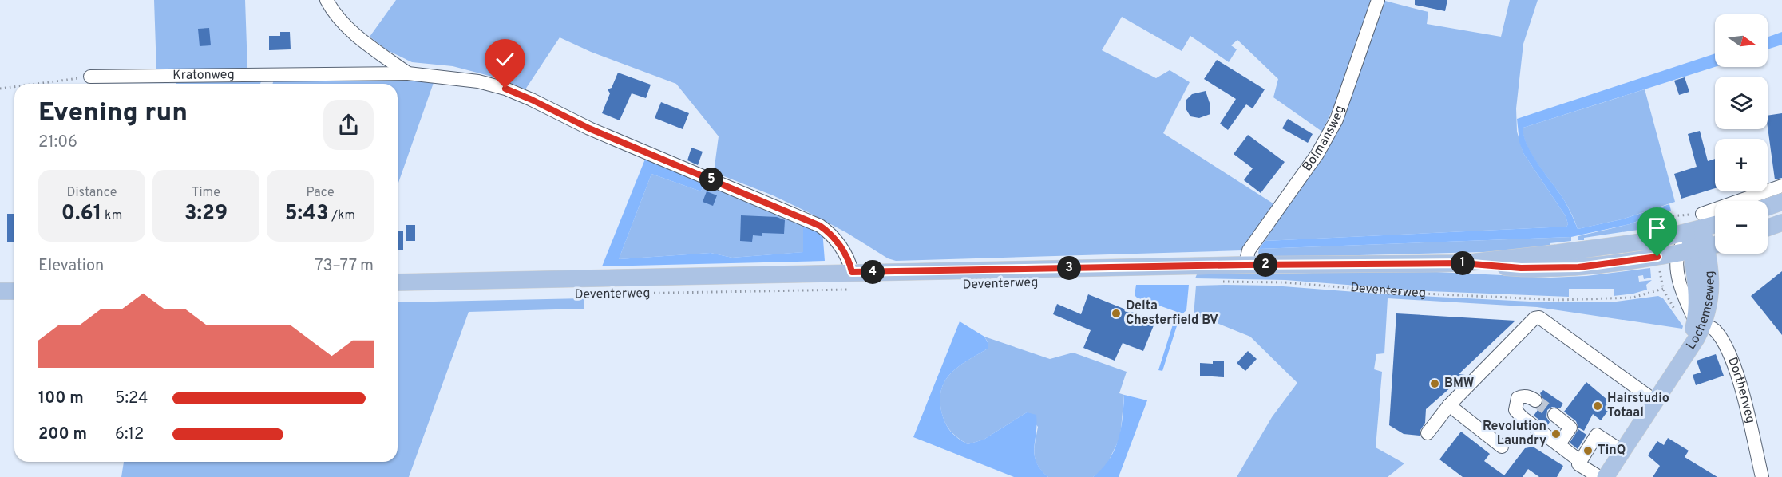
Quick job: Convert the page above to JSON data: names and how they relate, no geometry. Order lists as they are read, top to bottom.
{
  "streets": {
    "main road": ["Deventerweg", "Lochemseweg"],
    "street": ["Kratonweg", "Bolmansweg", "Dortherweg"]
  },
  "crossings": [
    ["Kratonweg", "Deventerweg"],
    ["Bolmansweg", "Deventerweg"],
    ["Deventerweg", "Lochemseweg"],
    ["Lochemseweg", "Dortherweg"]
  ],
  "places": [
    "Delta Chesterfield BV",
    "BMW",
    "Hairstudio Totaal",
    "Revolution Laundry",
    "TinQ"
  ],
  "north": "right",
  "page": {
    "map_buttons": ["+", "−"],
    "heading": ["Evening run", "21:06"],
    "stats": [
      ["Distance", "0.61 km"],
      ["Time", "3:29"],
      ["Pace", "5:43 /km"]
    ],
    "pins": [
      "5",
      "1",
      "2",
      "3",
      "4"
    ],
    "chart": ["Elevation", "73–77 m"],
    "list": [
      {
        "name": "100 m",
        "note": "5:24"
      },
      {
        "name": "200 m",
        "note": "6:12"
      }
    ]
  }
}
